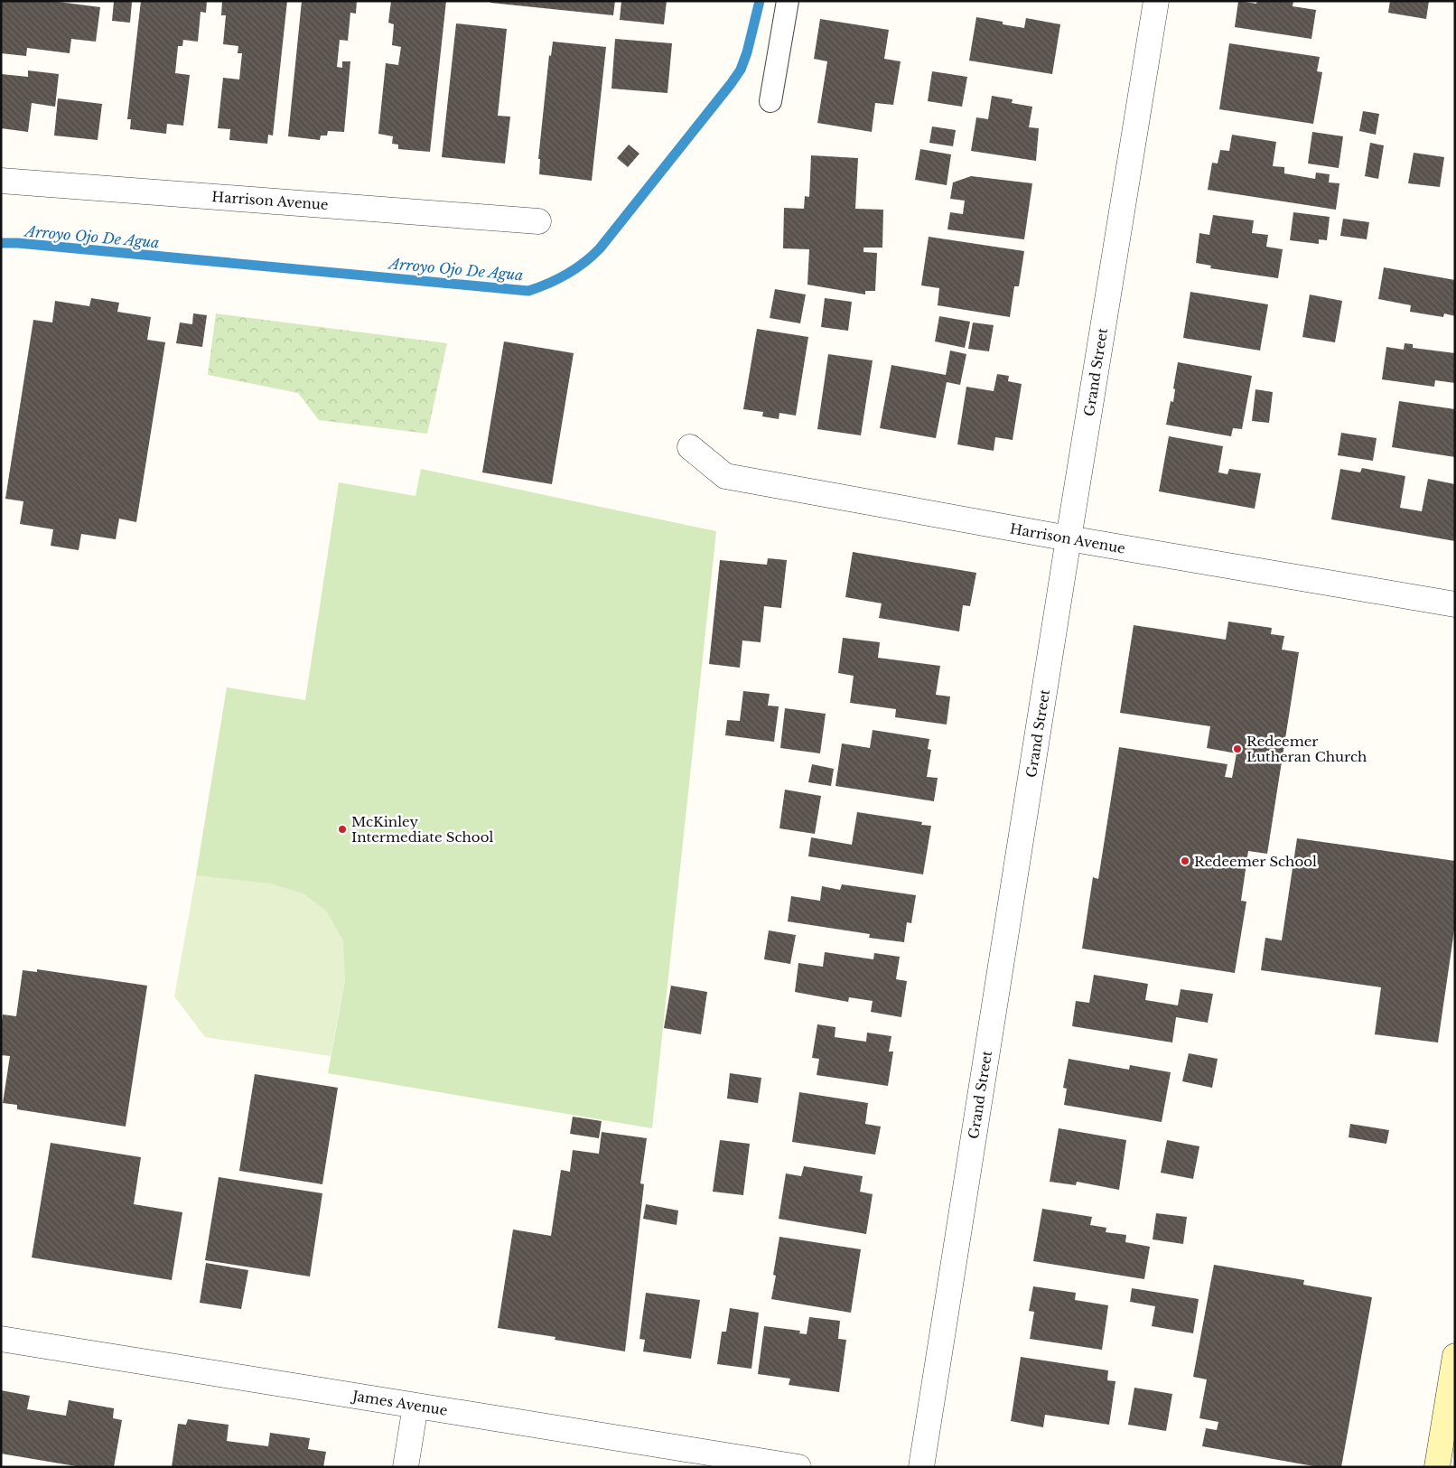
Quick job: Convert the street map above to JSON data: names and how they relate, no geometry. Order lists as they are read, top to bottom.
{
  "streets": {
    "street": ["Harrison Avenue", "Grand Street", "James Avenue"]
  },
  "crossings": [
    ["Harrison Avenue", "Grand Street"]
  ],
  "water": ["Arroyo Ojo De Agua"],
  "places": ["Redeemer Lutheran Church", "McKinley Intermediate School", "Redeemer School"]
}
